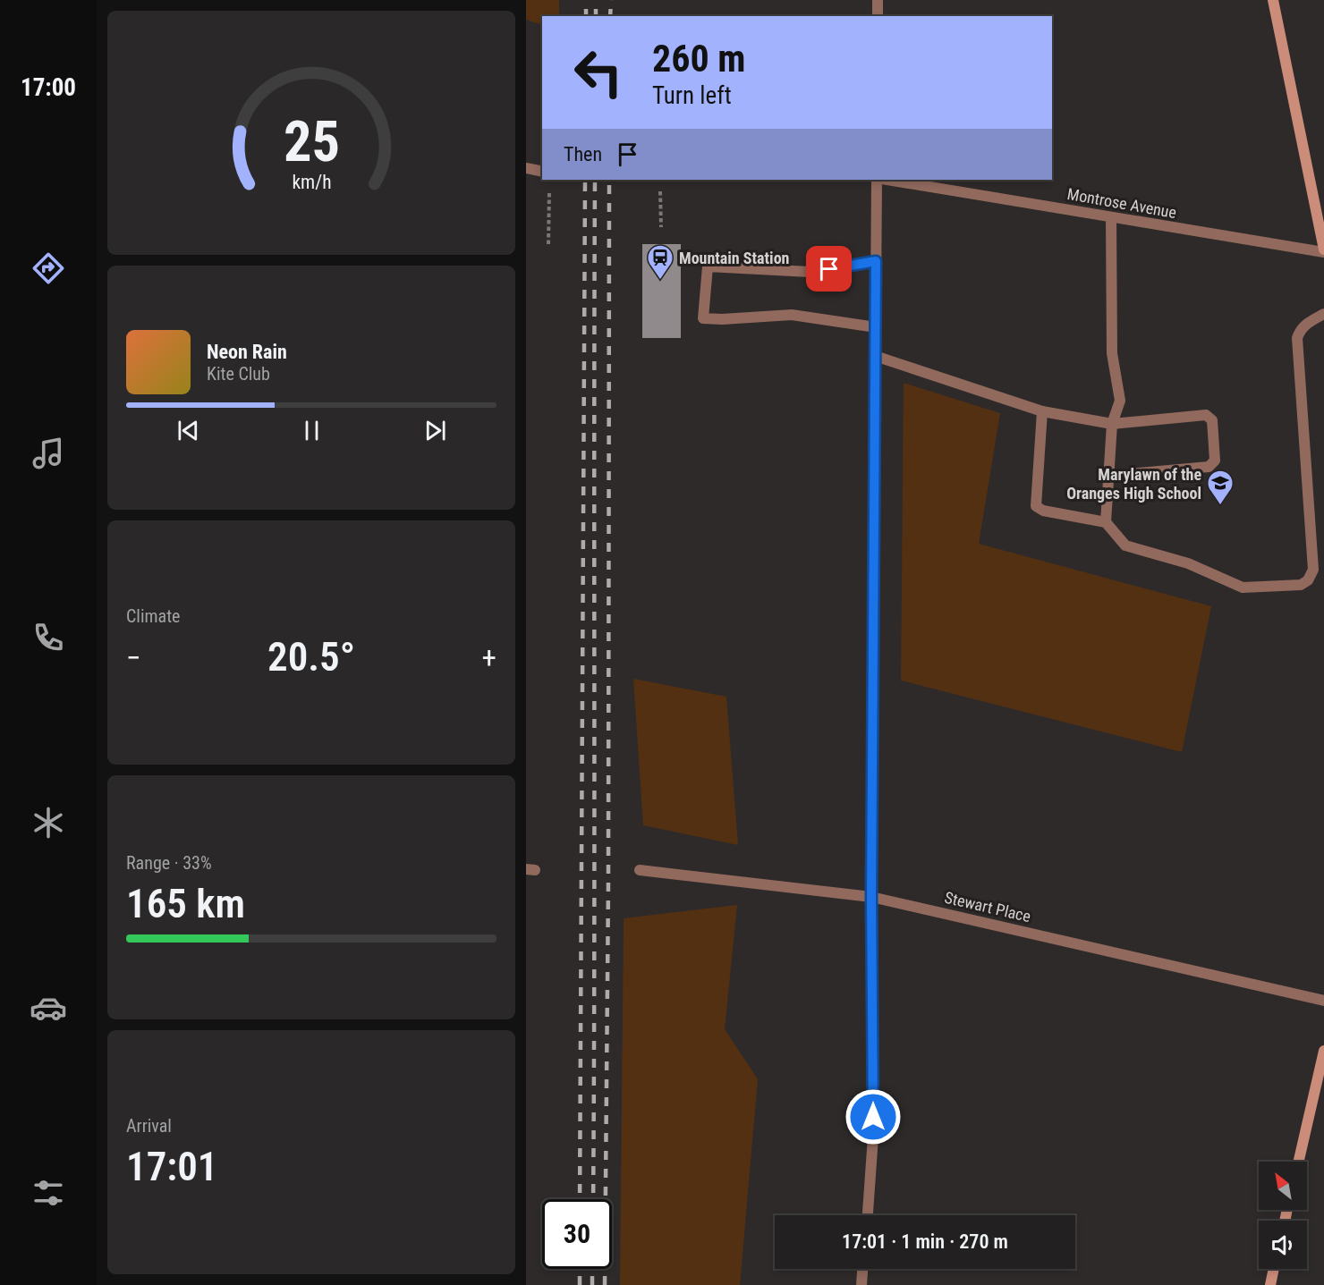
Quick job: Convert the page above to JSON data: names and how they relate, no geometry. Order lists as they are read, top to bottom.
{
  "streets": {
    "street": ["Montrose Avenue", "Stewart Place"]
  },
  "places": {
    "station": ["Mountain Station"],
    "school or university": ["Marylawn of the Oranges High School"]
  },
  "north": "top left",
  "page": {
    "tabs": "17:00",
    "turn": ["260 m", "Turn left"],
    "then": "Then",
    "song": ["Neon Rain", "Kite Club"],
    "tile": [
      "Climate",
      ["Range · 33%", "165 km"],
      ["Arrival", "17:01"]
    ],
    "heat": ["−", "20.5°", "+"],
    "limit": "30",
    "trip": "17:01 · 1 min · 270 m",
    "gauge": ["25", "km/h"]
  }
}
